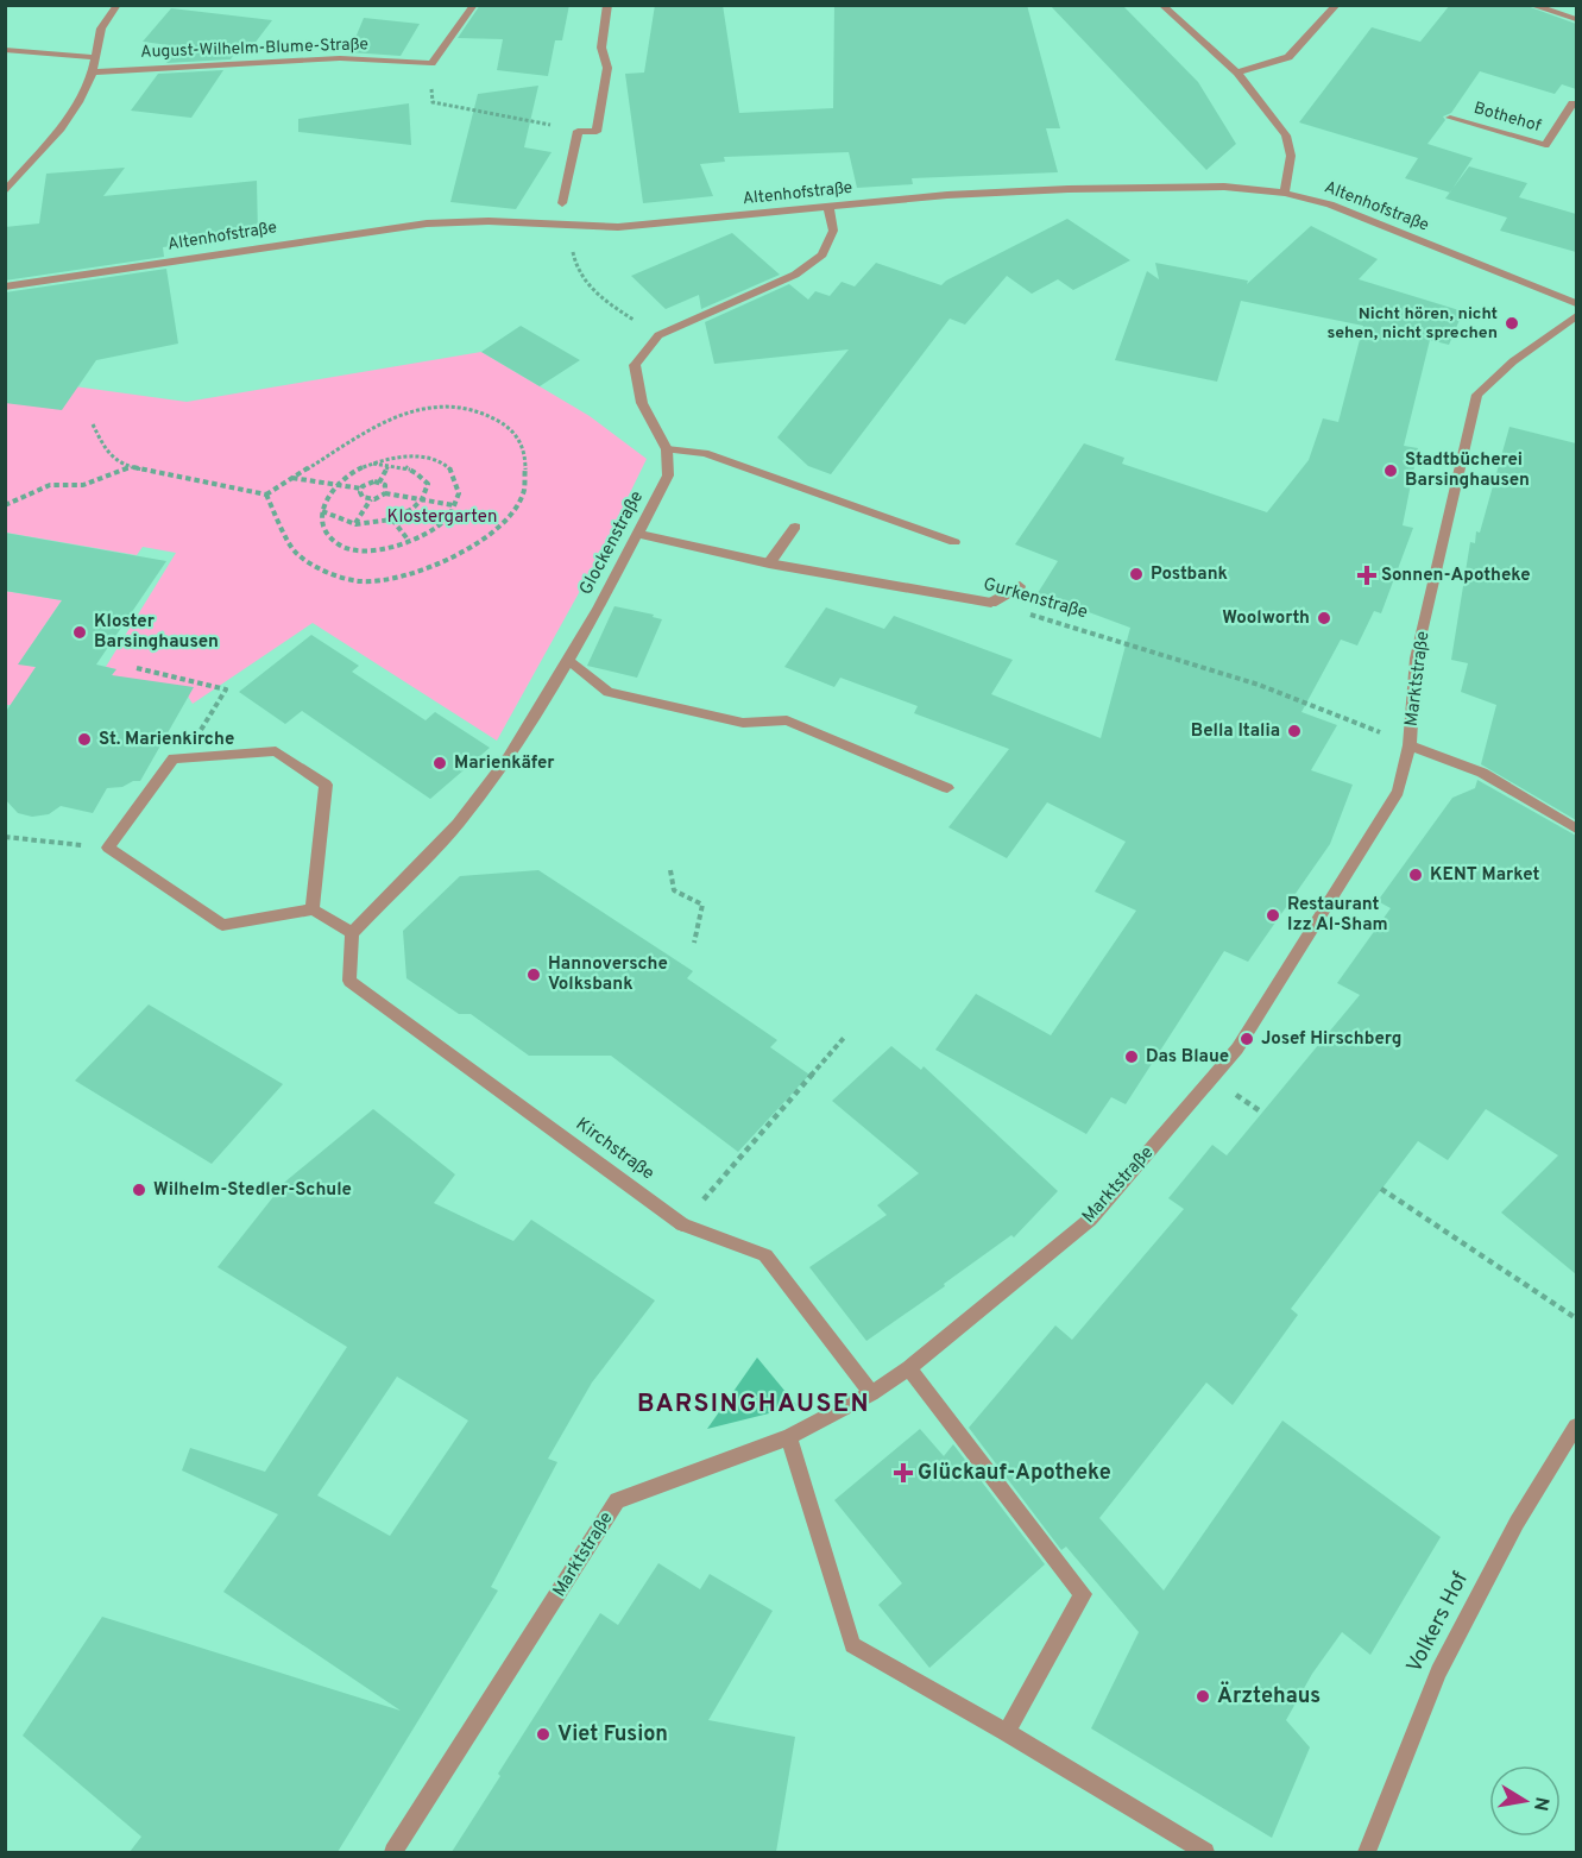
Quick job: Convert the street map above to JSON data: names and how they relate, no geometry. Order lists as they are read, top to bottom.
{
  "streets": {
    "street": [
      "August-Wilhelm-Blume-Straße",
      "Bothehof",
      "Altenhofstraße",
      "Glockenstraße",
      "Gurkenstraße",
      "Marktstraße",
      "Kirchstraße",
      "Volkers Hof"
    ]
  },
  "crossings": [
    ["Glockenstraße", "Gurkenstraße"],
    ["Glockenstraße", "Kirchstraße"],
    ["Gurkenstraße", "Marktstraße"],
    ["Marktstraße", "Kirchstraße"]
  ],
  "districts": ["BARSINGHAUSEN"],
  "parks": ["Klostergarten"],
  "places": {
    "other": [
      "Nicht hören, nicht sehen, nicht sprechen",
      "Stadtbücherei Barsinghausen",
      "Postbank",
      "Woolworth",
      "Kloster Barsinghausen",
      "Bella Italia",
      "St. Marienkirche",
      "Marienkäfer",
      "KENT Market",
      "Restaurant Izz Al-Sham",
      "Hannoversche Volksbank",
      "Josef Hirschberg",
      "Das Blaue",
      "Wilhelm-Stedler-Schule",
      "Ärztehaus",
      "Viet Fusion"
    ],
    "health": ["Sonnen-Apotheke", "Glückauf-Apotheke"]
  },
  "north": "right"
}
